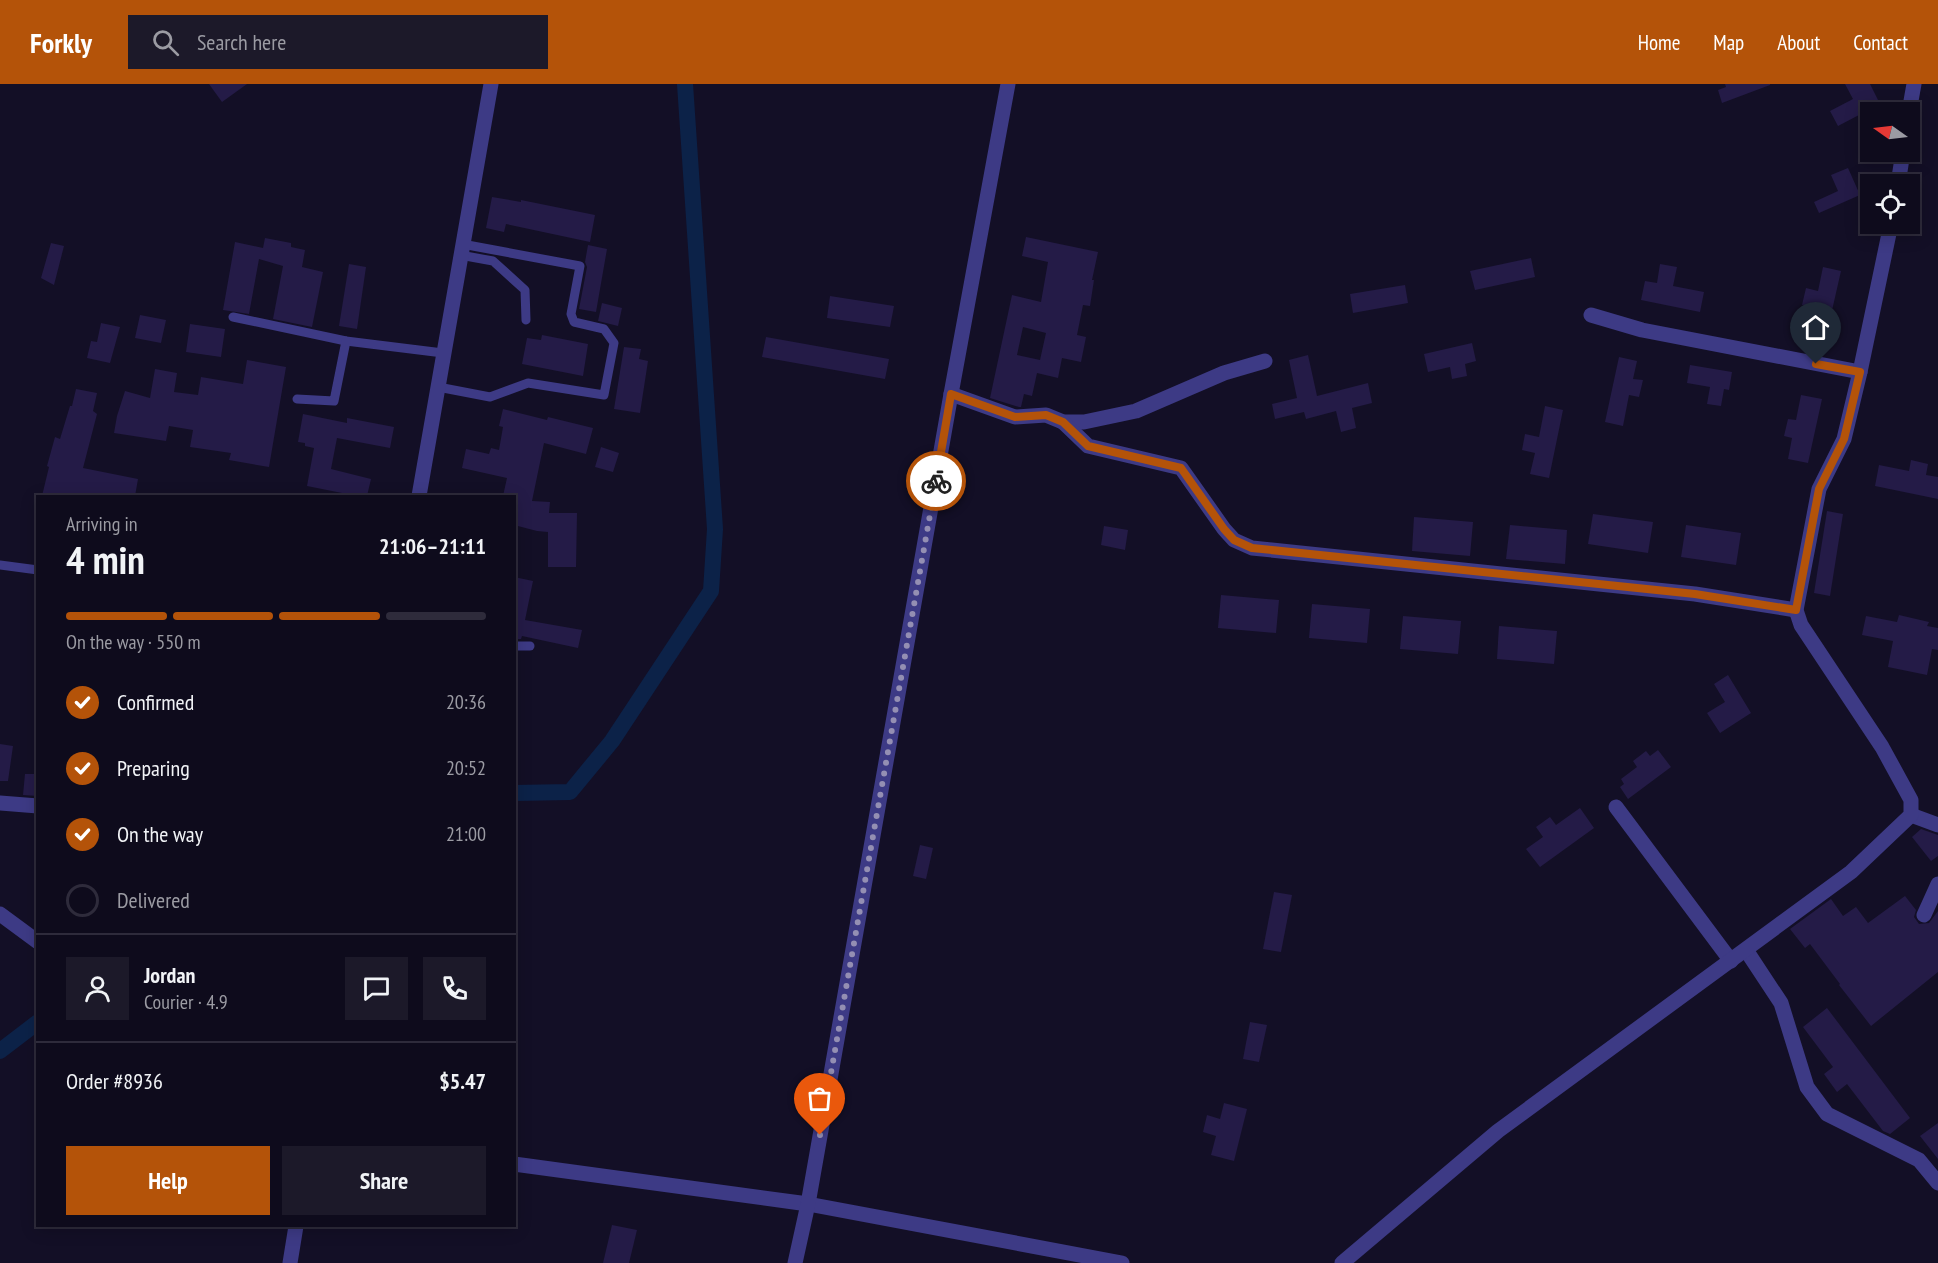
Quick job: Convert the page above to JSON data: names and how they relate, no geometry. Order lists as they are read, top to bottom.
{
  "north": "left",
  "page": {
    "header": "Forkly",
    "search": "Search here",
    "nav": [
      "Home",
      "Map",
      "About",
      "Contact"
    ],
    "heading": ["4 min", "Arriving in", "21:06–21:11"],
    "panel": [
      "Jordan",
      "Courier · 4.9",
      "Order #8936",
      "$5.47"
    ],
    "bar": "On the way · 550 m",
    "list": [
      ["Confirmed", "20:36"],
      ["Preparing", "20:52"],
      ["On the way", "21:00"],
      "Delivered"
    ],
    "buttons": ["Help", "Share"]
  }
}
